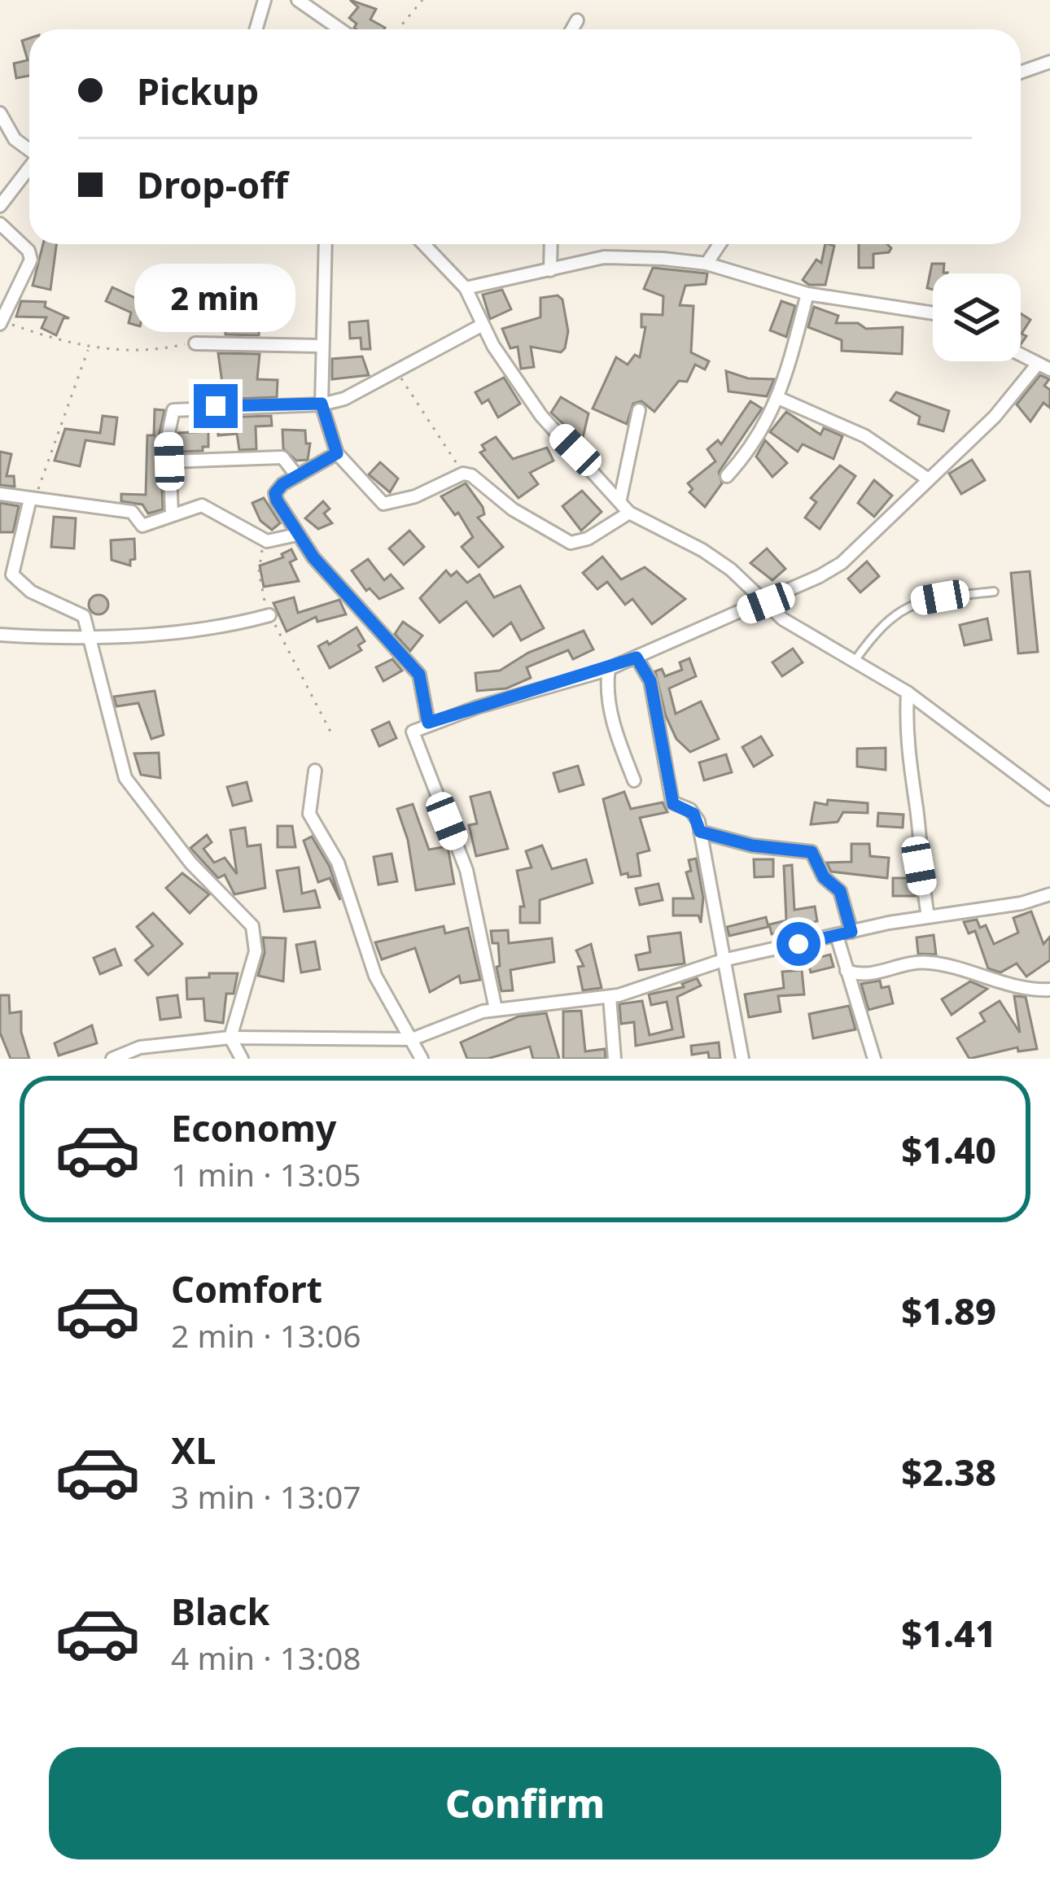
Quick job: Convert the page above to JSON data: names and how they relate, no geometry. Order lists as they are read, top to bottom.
{
  "page": {
    "banner": ["Pickup", "Drop-off"],
    "bubble": "2 min",
    "list": [
      {
        "name": "Economy",
        "note": "1 min · 13:05",
        "value": "$1.40"
      },
      {
        "name": "Comfort",
        "note": "2 min · 13:06",
        "value": "$1.89"
      },
      {
        "name": "XL",
        "note": "3 min · 13:07",
        "value": "$2.38"
      },
      {
        "name": "Black",
        "note": "4 min · 13:08",
        "value": "$1.41"
      }
    ],
    "buttons": "Confirm"
  }
}
